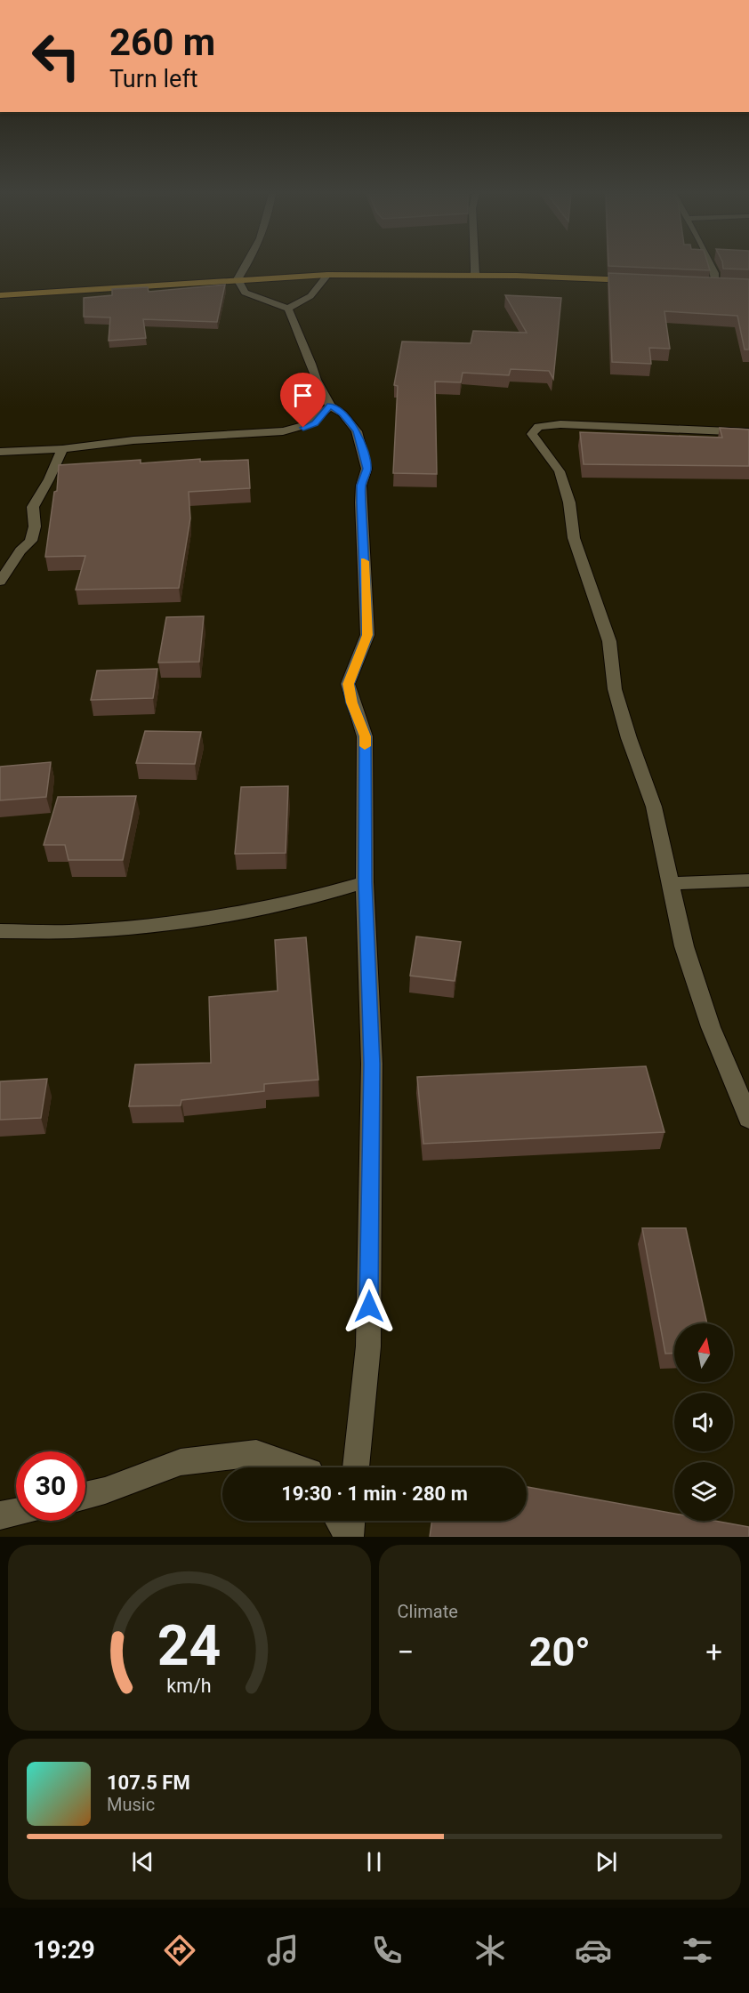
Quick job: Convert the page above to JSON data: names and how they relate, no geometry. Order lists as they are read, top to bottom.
{
  "north": "top",
  "page": {
    "turn": ["260 m", "Turn left"],
    "limit": "30",
    "trip": "19:30 · 1 min · 280 m",
    "tile": "Climate",
    "heat": ["−", "20°", "+"],
    "song": ["107.5 FM", "Music"],
    "tabs": "19:29",
    "gauge": ["24", "km/h"]
  }
}
